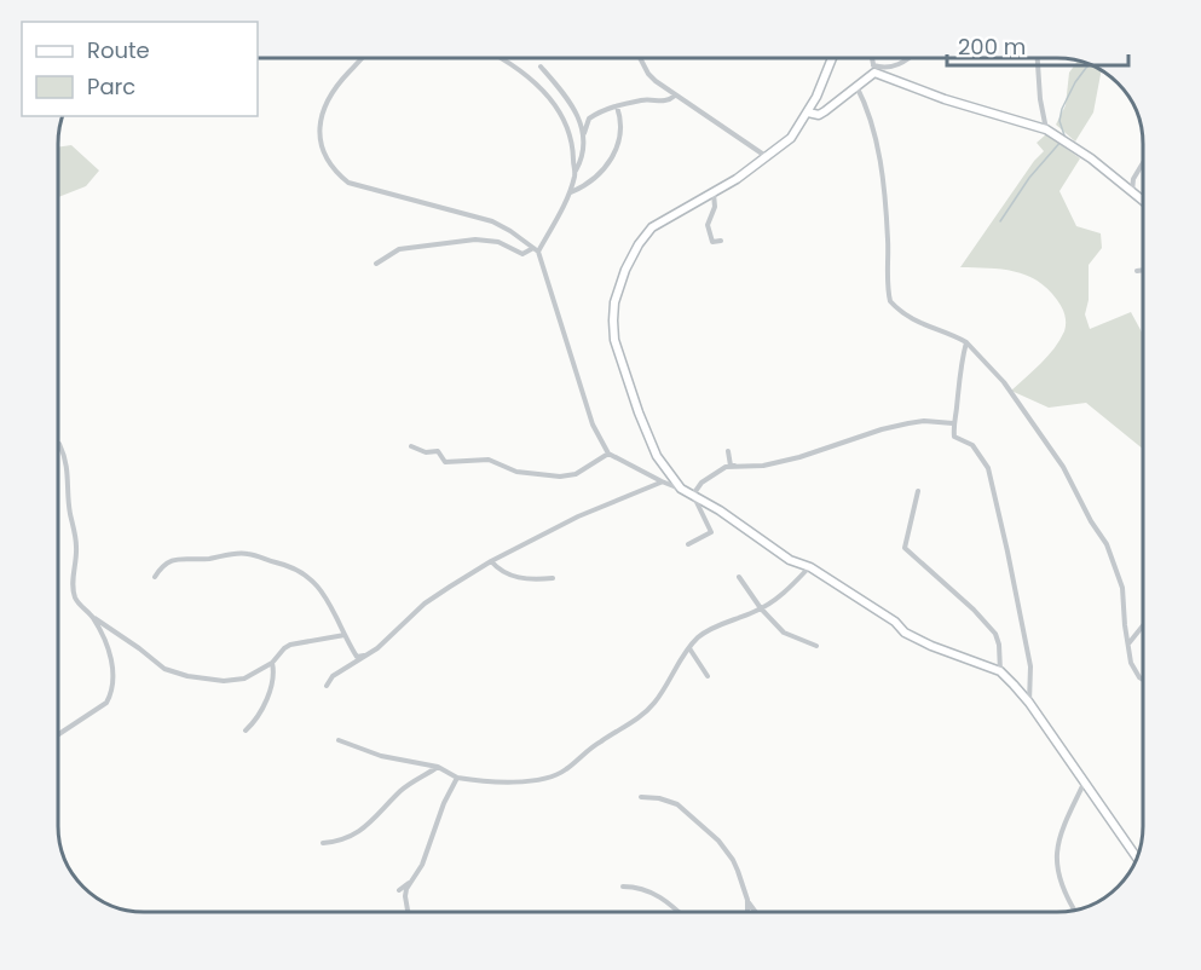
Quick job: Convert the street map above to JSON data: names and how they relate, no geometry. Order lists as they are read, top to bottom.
{
  "legend": ["Route", "Parc"],
  "scale_bar": "200 m"
}
